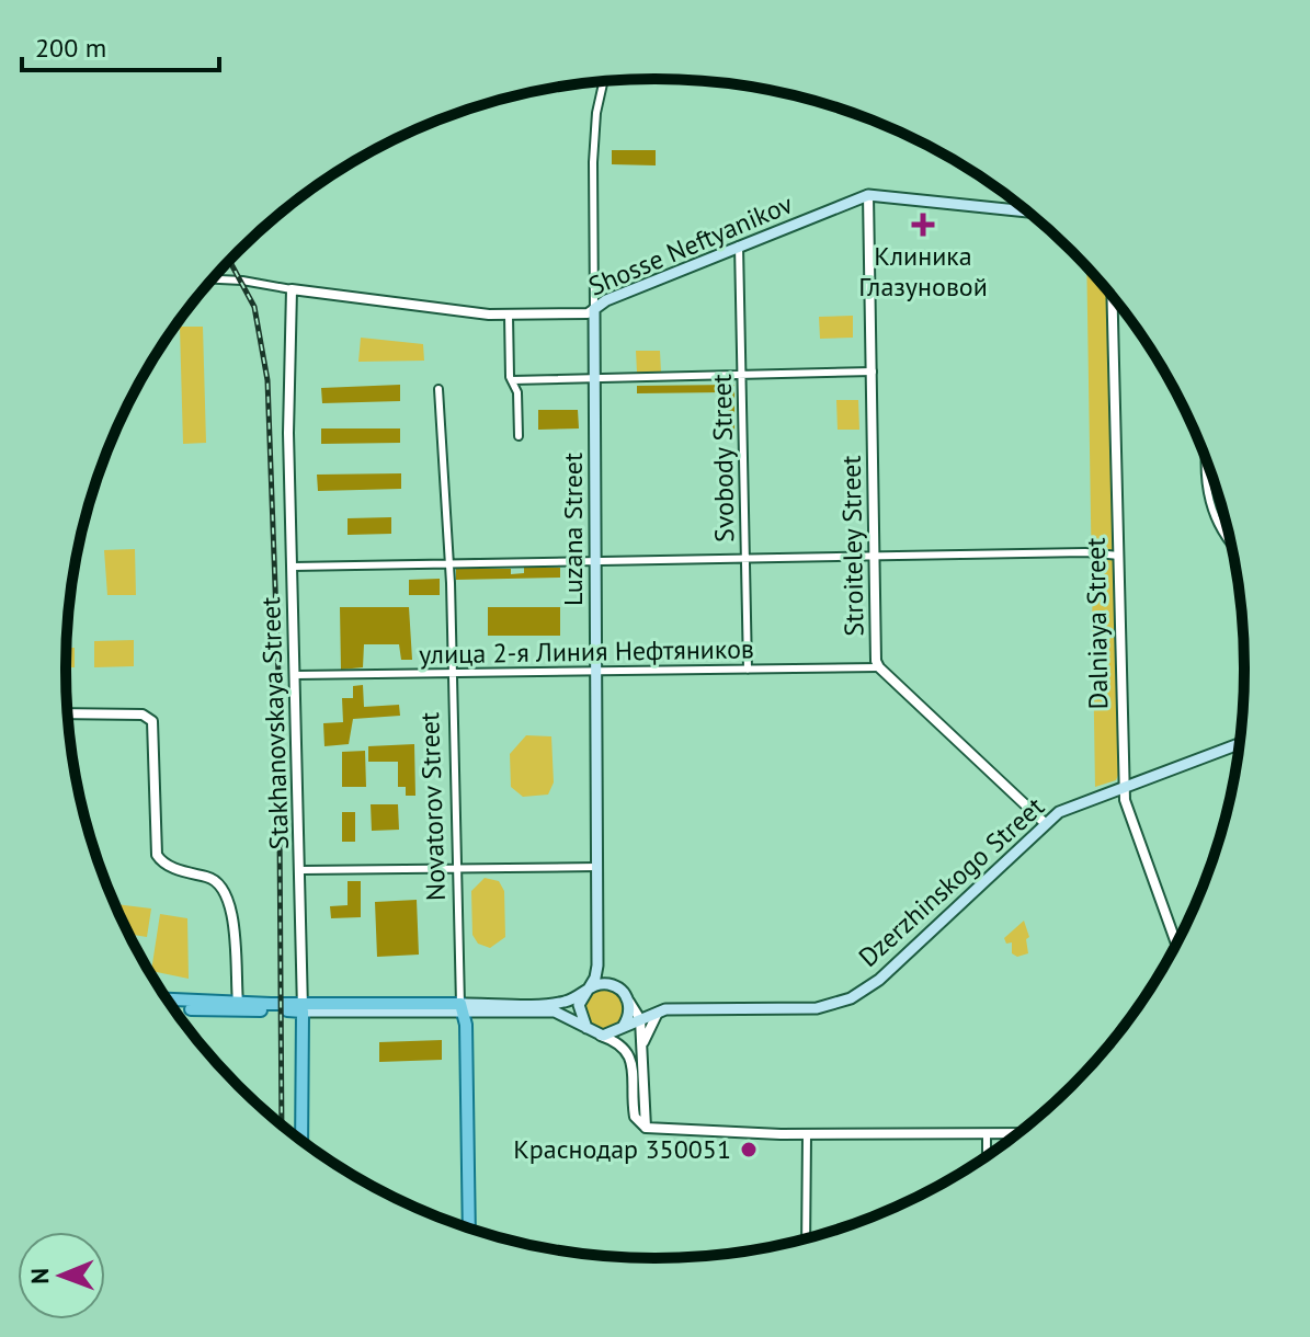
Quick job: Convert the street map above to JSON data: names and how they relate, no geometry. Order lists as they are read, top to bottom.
{
  "streets": {
    "main road": [
      "Shosse Neftyanikov",
      "Luzana Street",
      "Stakhanovskaya Street",
      "Novatorov Street",
      "Dzerzhinskogo Street"
    ],
    "street": [
      "Svobody Street",
      "Stroiteley Street",
      "Dalniaya Street",
      "улица 2-я Линия Нефтяников"
    ]
  },
  "crossings": [
    ["Shosse Neftyanikov", "Svobody Street"],
    ["Shosse Neftyanikov", "Luzana Street"],
    ["Shosse Neftyanikov", "Stroiteley Street"],
    ["Shosse Neftyanikov", "Stakhanovskaya Street"],
    ["Svobody Street", "улица 2-я Линия Нефтяников"],
    ["Luzana Street", "улица 2-я Линия Нефтяников"],
    ["Luzana Street", "Dzerzhinskogo Street"],
    ["Stroiteley Street", "улица 2-я Линия Нефтяников"],
    ["Stroiteley Street", "Dzerzhinskogo Street"],
    ["Dalniaya Street", "Dzerzhinskogo Street"],
    ["улица 2-я Линия Нефтяников", "Stakhanovskaya Street"],
    ["улица 2-я Линия Нефтяников", "Novatorov Street"]
  ],
  "places": {
    "health": ["Клиника Глазуновой"],
    "other": ["Краснодар 350051"]
  },
  "scale_bar": "200 m",
  "north": "left"
}
